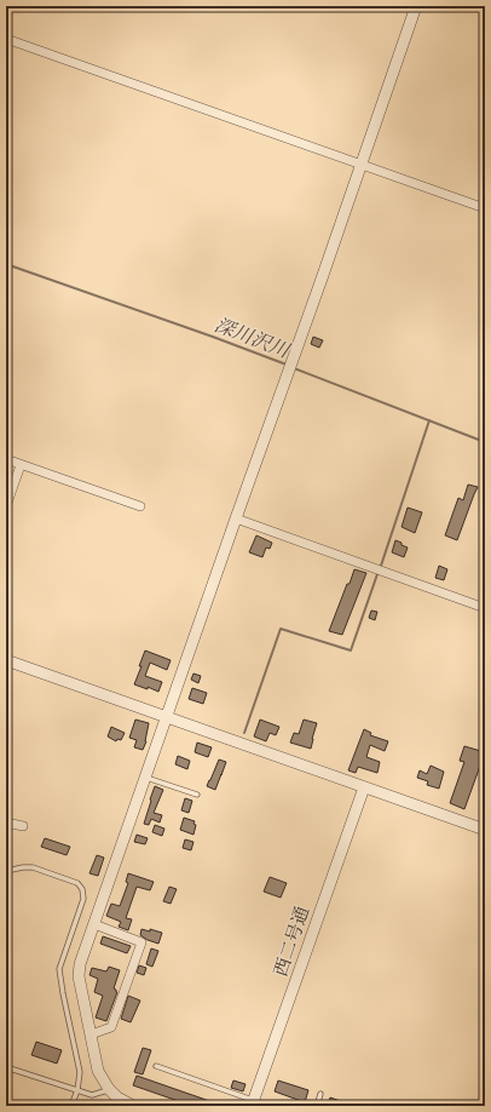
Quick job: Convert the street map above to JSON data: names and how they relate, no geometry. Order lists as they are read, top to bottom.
{
  "streets": {
    "street": ["西二号通"]
  },
  "water": ["深川沢川"]
}
